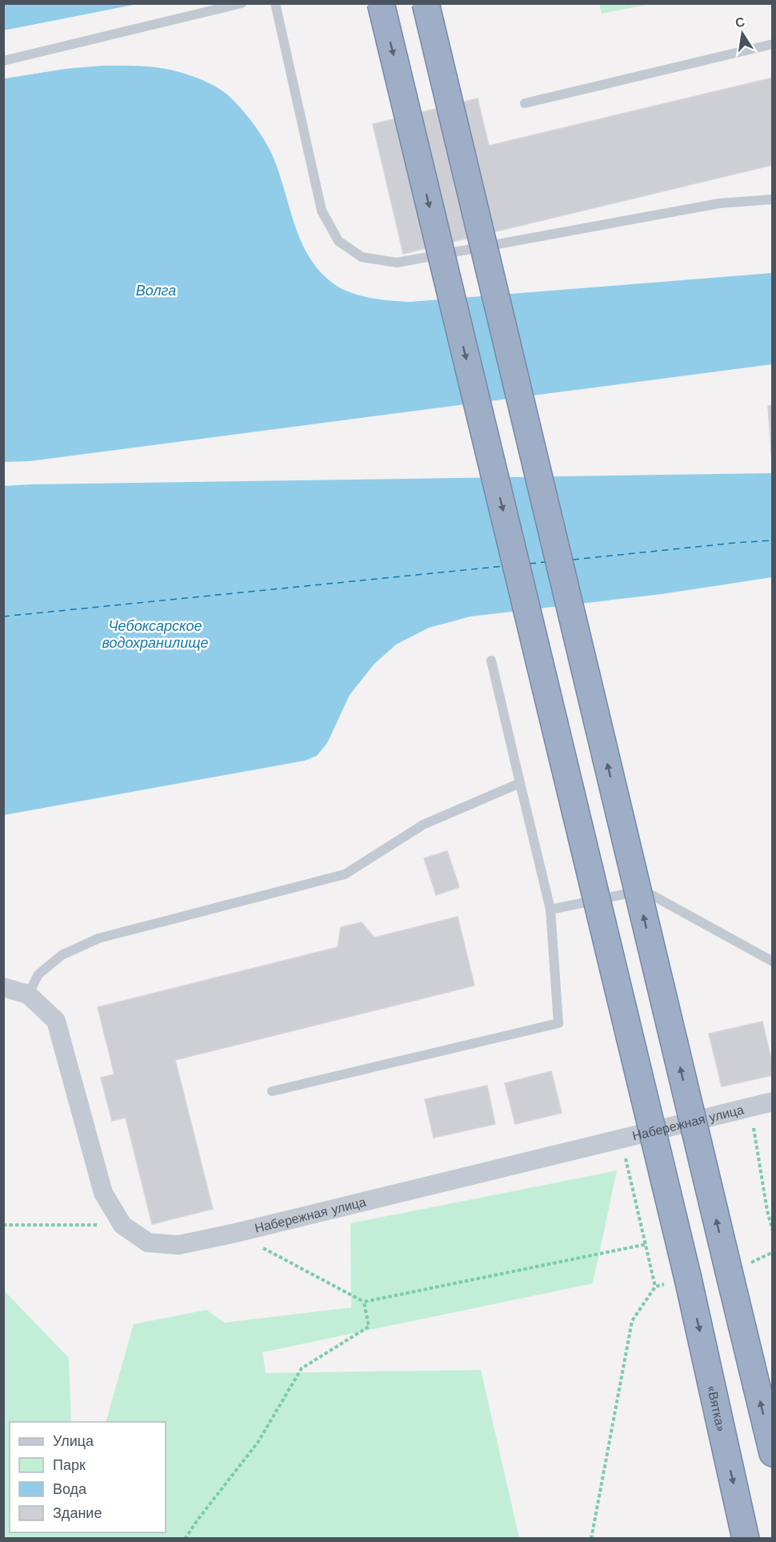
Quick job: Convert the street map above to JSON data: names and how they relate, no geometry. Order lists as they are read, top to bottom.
{
  "streets": {
    "highway": ["«Вятка»"],
    "street": ["Набережная улица"]
  },
  "water": ["Волга", "Чебоксарское водохранилище"],
  "legend": [
    "Улица",
    "Парк",
    "Вода",
    "Здание"
  ],
  "north": "top"
}
